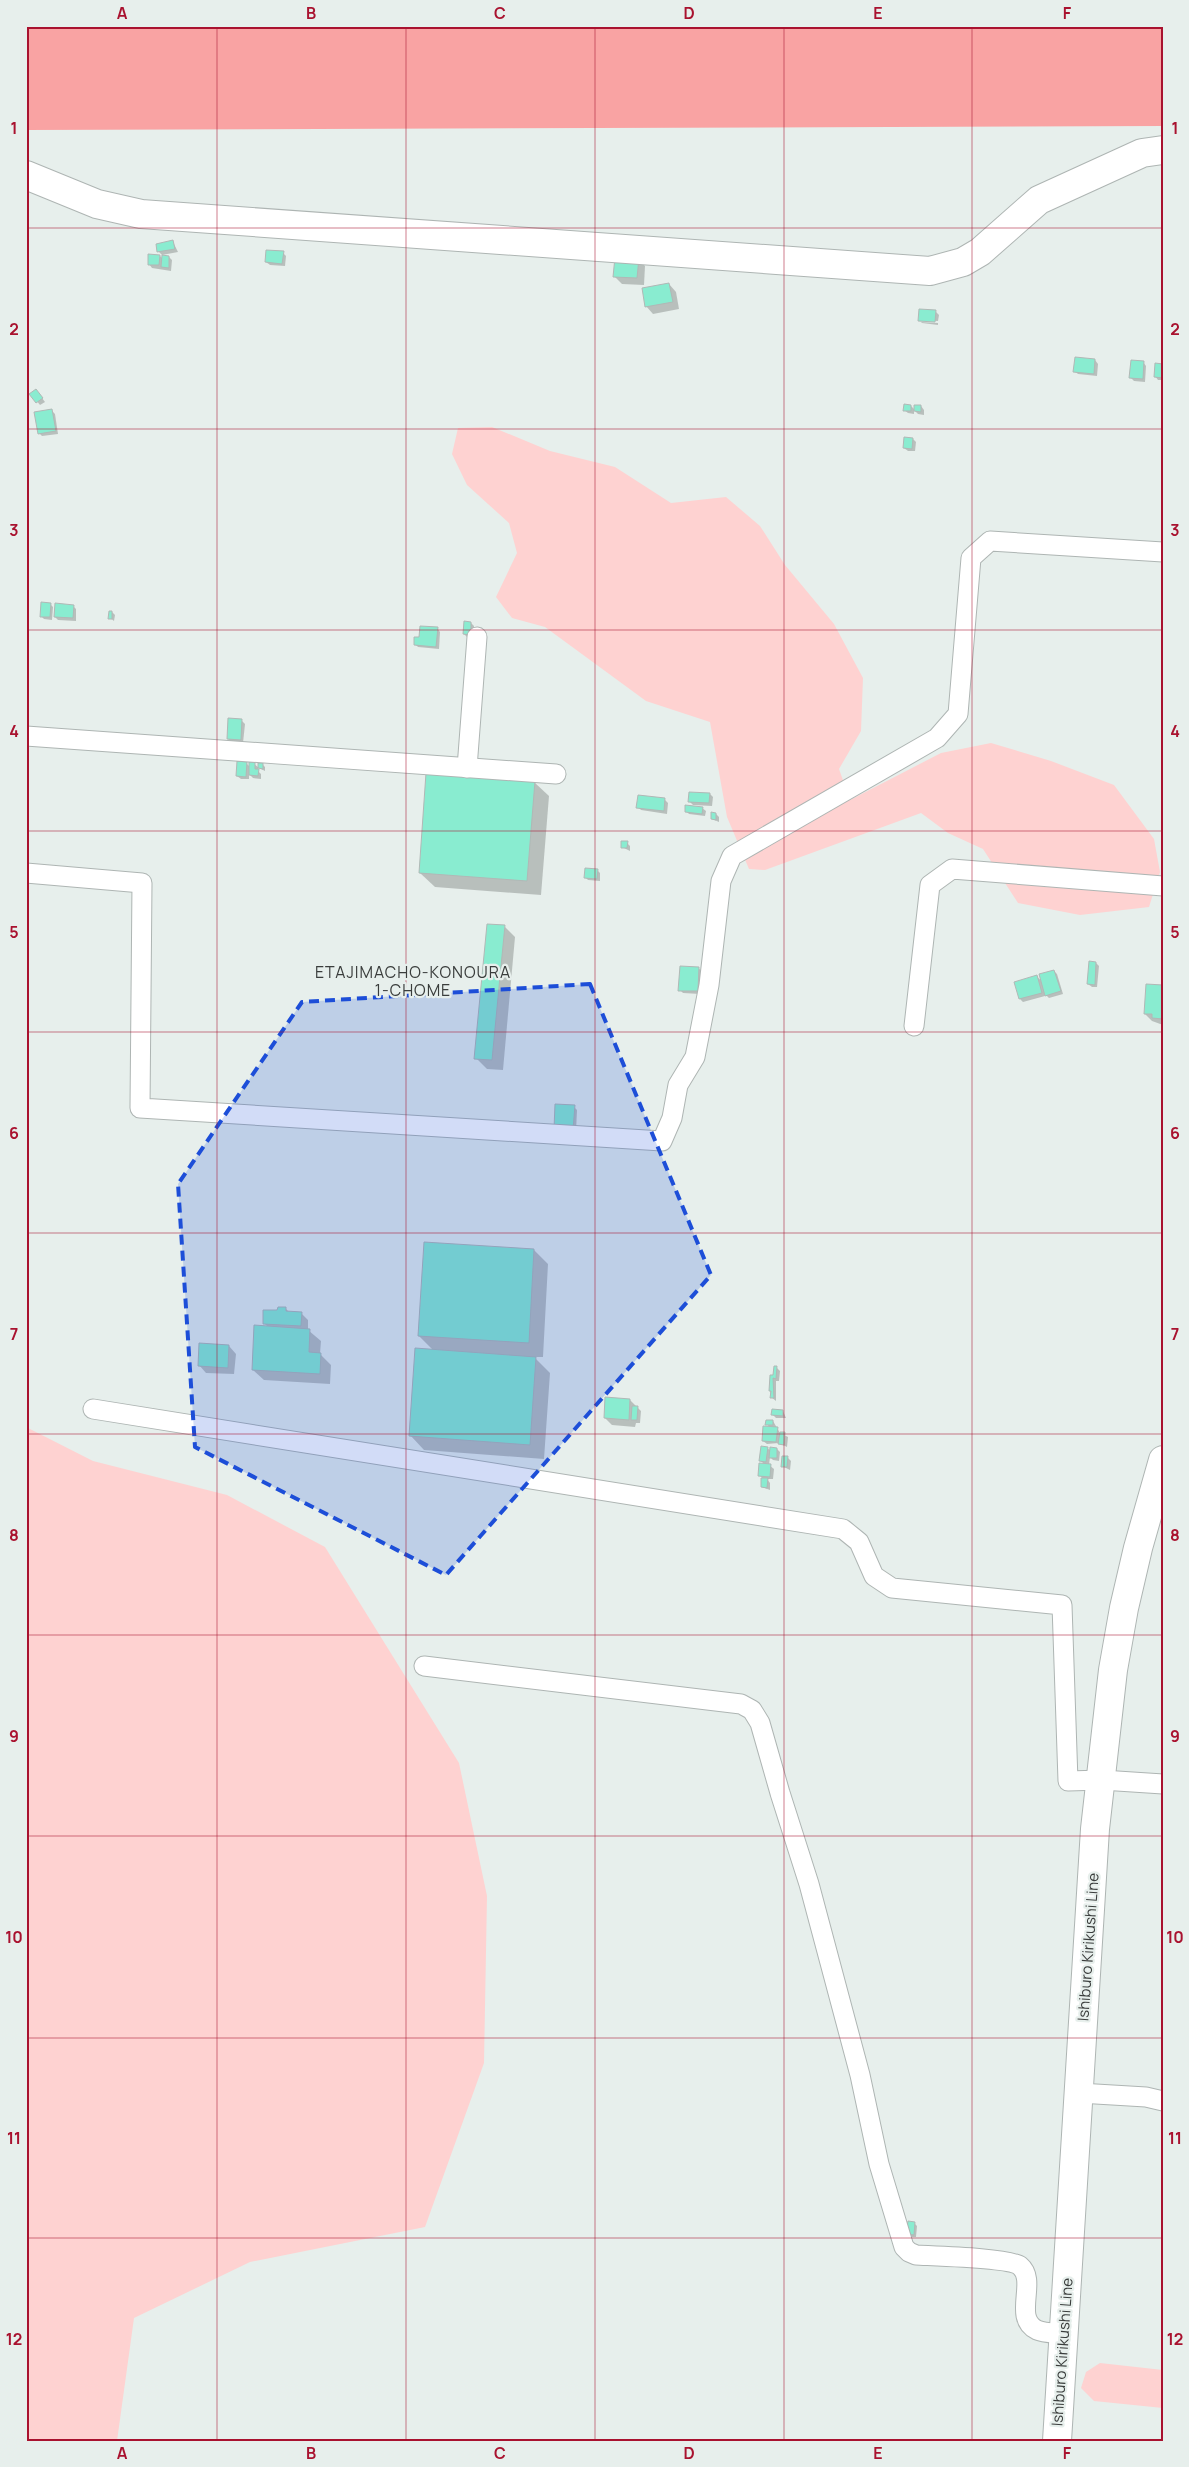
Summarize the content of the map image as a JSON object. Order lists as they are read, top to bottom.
{
  "streets": {
    "street": ["Ishiburo Kirikushi Line"]
  },
  "districts": ["ETAJIMACHO-KONOURA 1-CHOME"],
  "grid": {
    "columns": [
      "A",
      "B",
      "C",
      "D",
      "E",
      "F"
    ],
    "rows": [
      "1",
      "2",
      "3",
      "4",
      "5",
      "6",
      "7",
      "8",
      "9",
      "10",
      "11",
      "12"
    ]
  }
}
